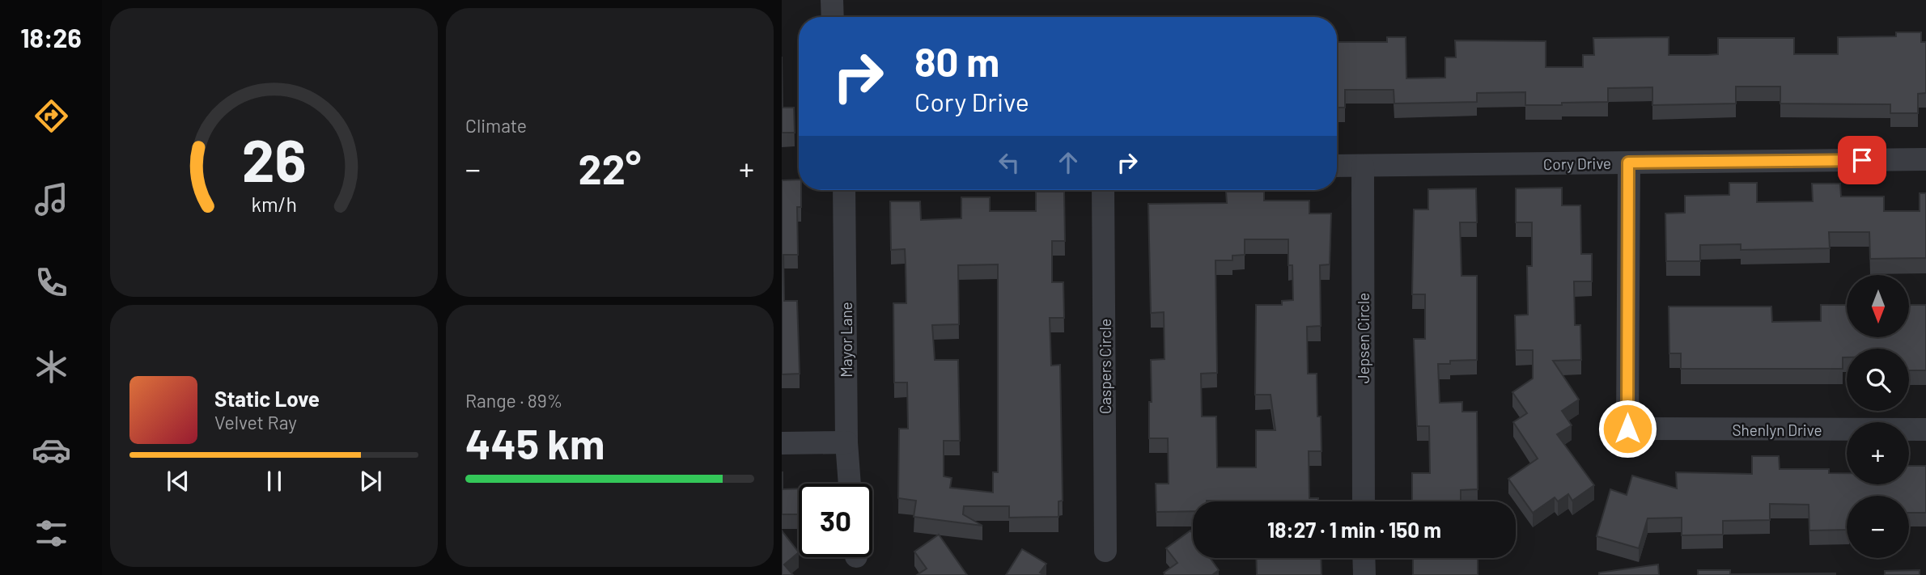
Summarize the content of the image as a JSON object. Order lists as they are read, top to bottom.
{
  "streets": {
    "street": [
      "Cory Drive",
      "Jepsen Circle",
      "Mayor Lane",
      "Caspers Circle",
      "Shenlyn Drive"
    ]
  },
  "crossings": [
    ["Cory Drive", "Jepsen Circle"],
    ["Cory Drive", "Shenlyn Drive"]
  ],
  "north": "bottom",
  "page": {
    "tabs": "18:26",
    "tile": [
      "Climate",
      ["Range · 89%", "445 km"]
    ],
    "turn": ["80 m", "Cory Drive"],
    "heat": ["−", "22°", "+"],
    "map_buttons": ["+", "−"],
    "song": ["Static Love", "Velvet Ray"],
    "limit": "30",
    "trip": "18:27 · 1 min · 150 m",
    "gauge": ["26", "km/h"]
  }
}
